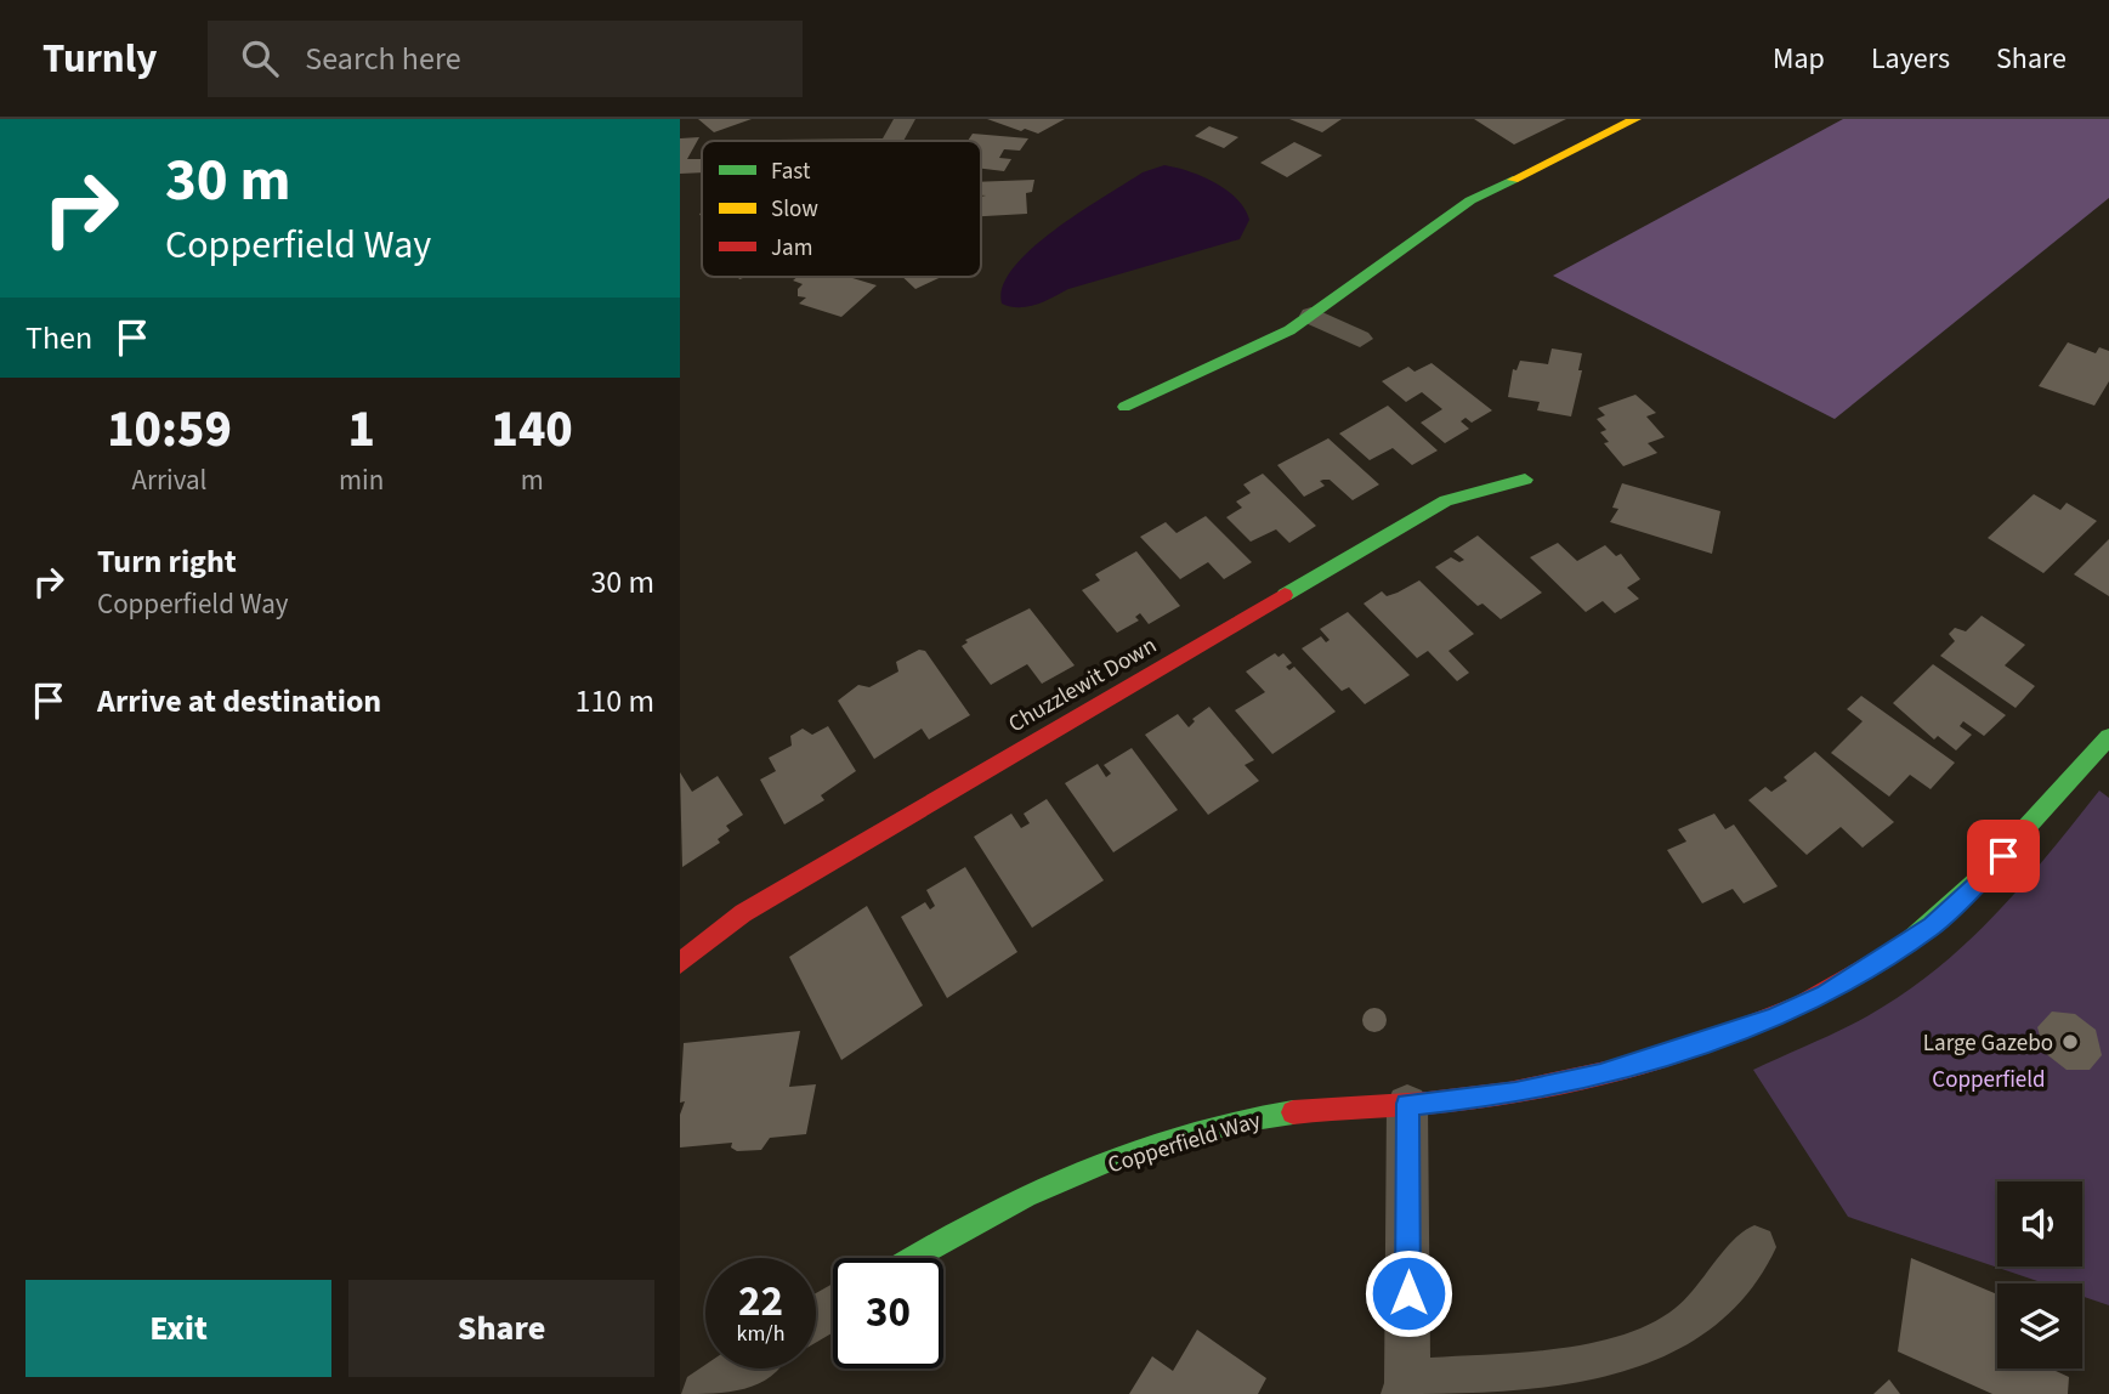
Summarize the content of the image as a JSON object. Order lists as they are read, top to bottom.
{
  "streets": {
    "street": ["Chuzzlewit Down", "Copperfield Way"]
  },
  "parks": ["Copperfield"],
  "places": ["Large Gazebo"],
  "legend": ["Fast", "Slow", "Jam"],
  "page": {
    "header": "Turnly",
    "search": "Search here",
    "nav": ["Map", "Layers", "Share"],
    "turn": ["30 m", "Copperfield Way"],
    "then": "Then",
    "eta": [
      "10:59",
      "Arrival",
      "1",
      "min",
      "140",
      "m"
    ],
    "list": [
      {
        "name": "Turn right",
        "note": "Copperfield Way",
        "value": "30 m"
      },
      {
        "name": "Arrive at destination",
        "value": "110 m"
      }
    ],
    "speed": "22 km/h",
    "limit": "30",
    "buttons": ["Exit", "Share"]
  }
}
